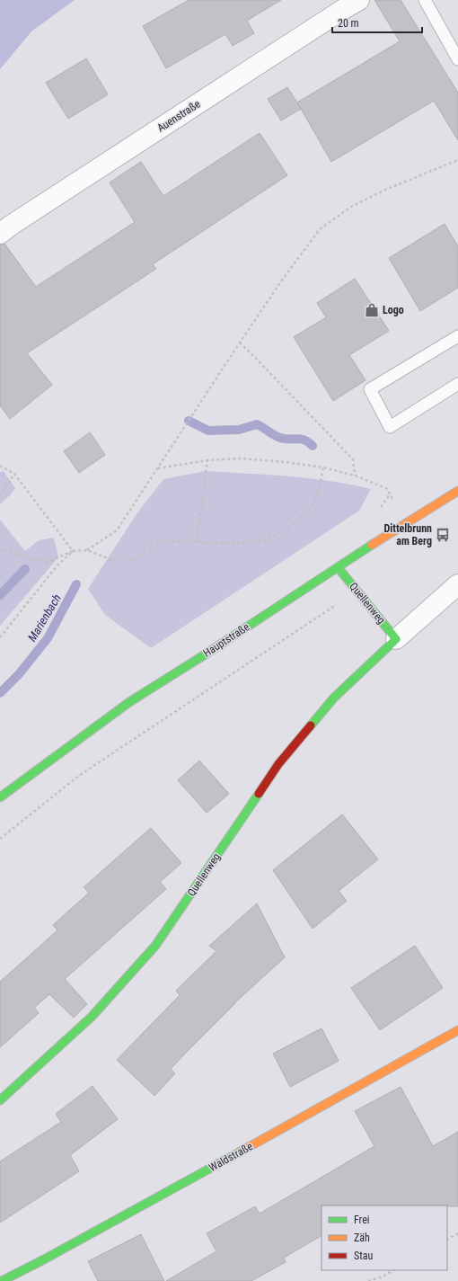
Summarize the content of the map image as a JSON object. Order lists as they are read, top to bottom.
{
  "streets": {
    "street": [
      "Auenstraße",
      "Quellenweg",
      "Hauptstraße",
      "Waldstraße"
    ]
  },
  "crossings": [
    ["Quellenweg", "Hauptstraße"]
  ],
  "water": ["Marienbach"],
  "places": {
    "shop": ["Logo"],
    "bus stop": ["Dittelbrunn am Berg"]
  },
  "legend": ["Frei", "Zäh", "Stau"],
  "scale_bar": "20 m"
}
